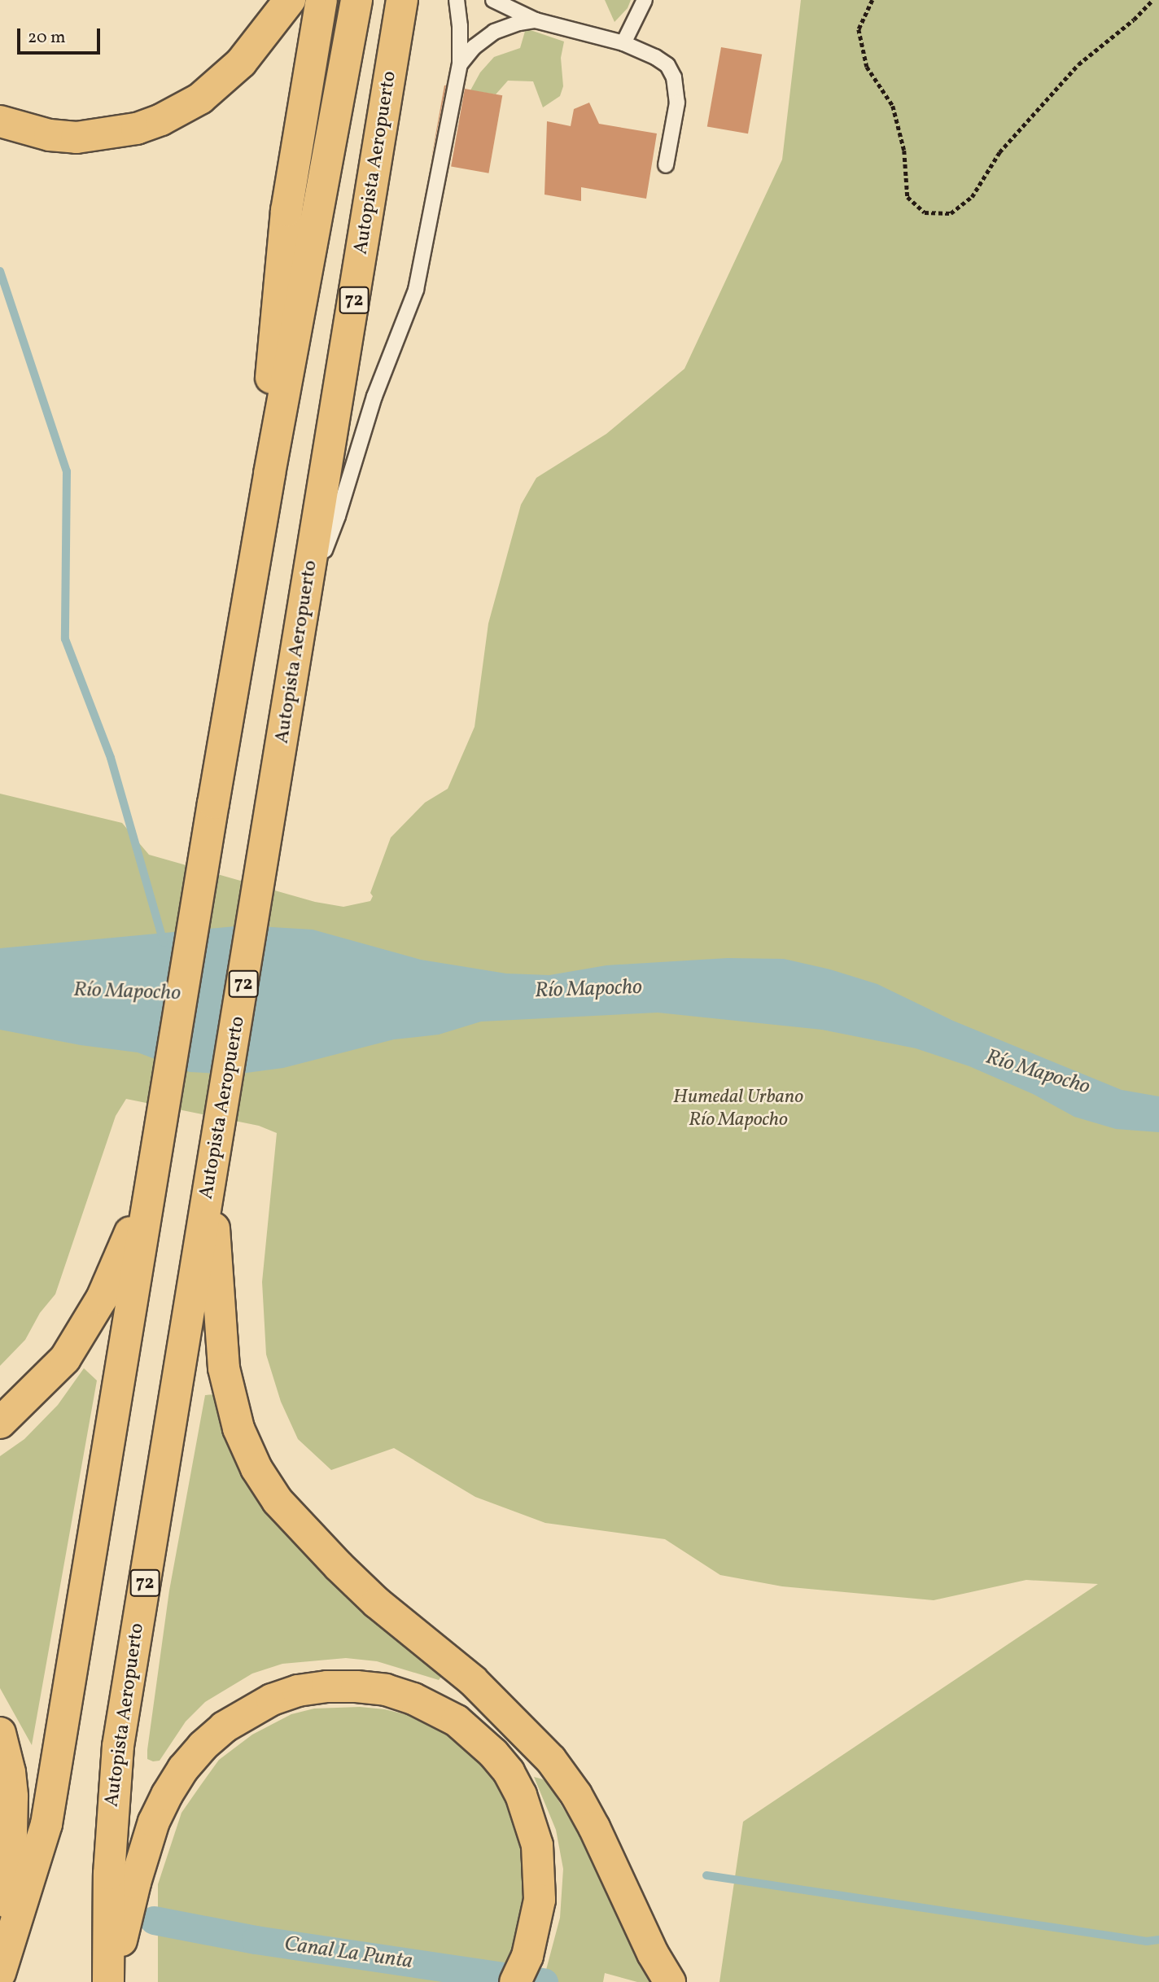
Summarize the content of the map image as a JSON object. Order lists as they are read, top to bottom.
{
  "streets": {
    "highway": ["Autopista Aeropuerto", "72"]
  },
  "water": ["Río Mapocho", "Canal La Punta"],
  "parks": ["Humedal Urbano Río Mapocho"],
  "scale_bar": "20 m"
}
